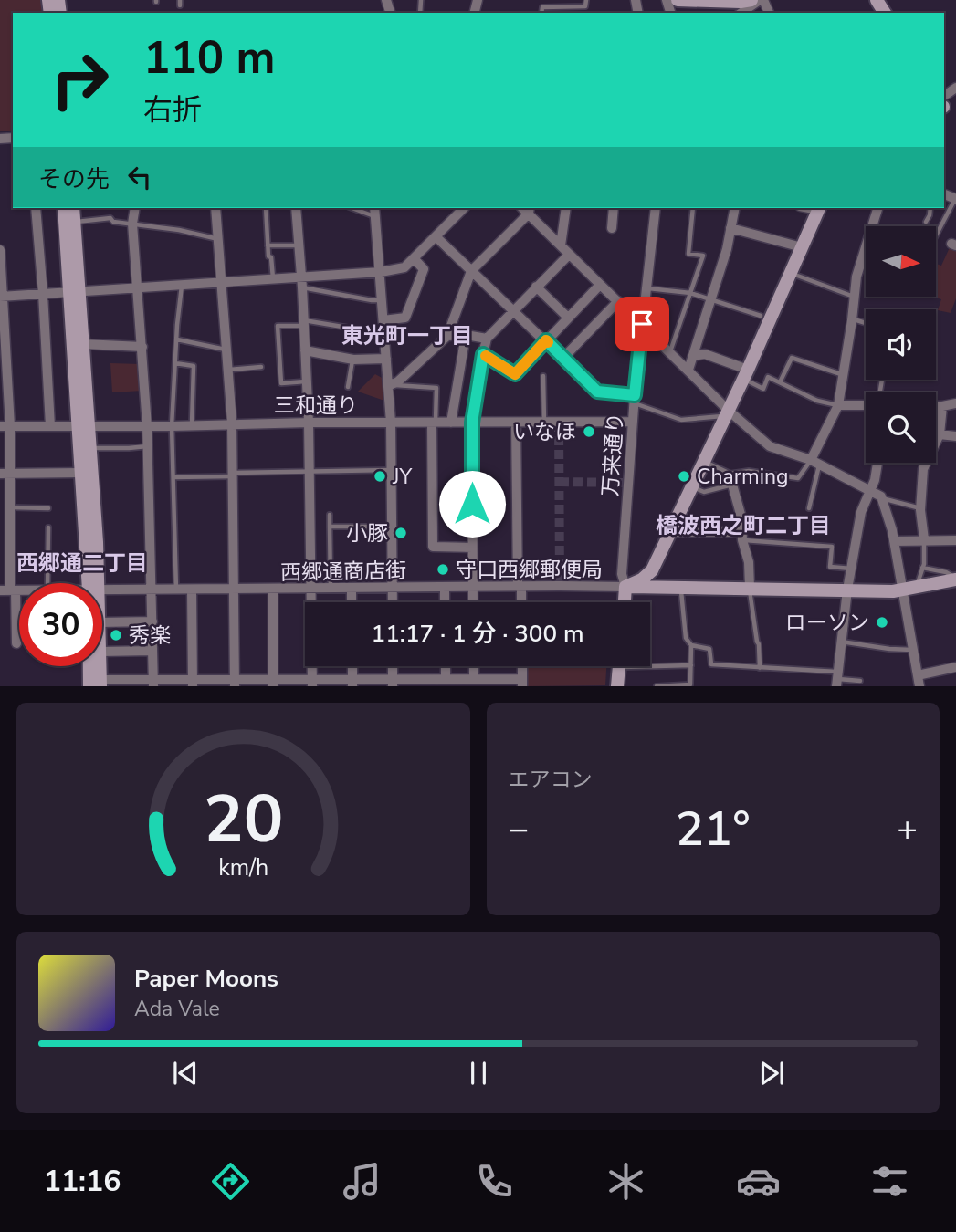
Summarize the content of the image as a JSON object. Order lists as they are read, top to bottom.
{
  "streets": {
    "street": ["三和通り", "万来通り", "西郷通商店街"]
  },
  "crossings": [
    ["三和通り", "万来通り"],
    ["万来通り", "西郷通商店街"]
  ],
  "districts": ["東光町一丁目", "橋波西之町二丁目", "西郷通二丁目"],
  "places": [
    "いなほ",
    "JY",
    "Charming",
    "小豚",
    "守口西郷郵便局",
    "ローソン",
    "秀楽"
  ],
  "north": "right",
  "page": {
    "turn": ["110 m", "右折"],
    "then": "その先",
    "limit": "30",
    "trip": "11:17 · 1 分 · 300 m",
    "tile": "エアコン",
    "heat": ["−", "21°", "+"],
    "song": ["Paper Moons", "Ada Vale"],
    "tabs": "11:16",
    "gauge": ["20", "km/h"]
  }
}
